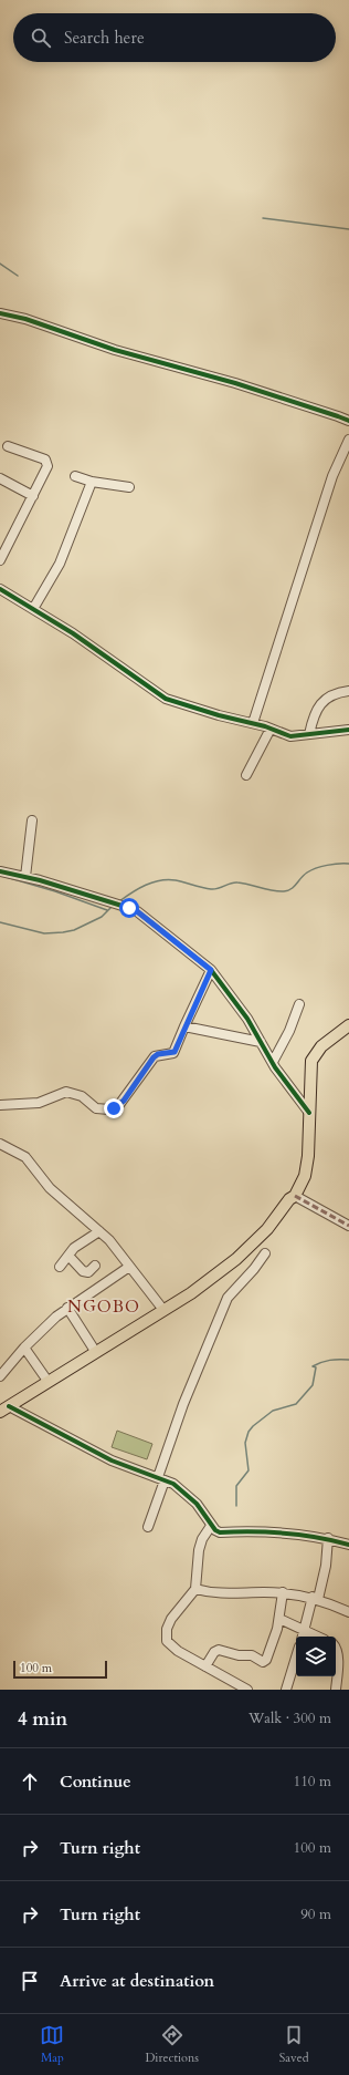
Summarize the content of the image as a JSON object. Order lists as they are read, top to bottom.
{
  "districts": ["NGOBO"],
  "scale_bar": "100 m",
  "page": {
    "search": "Search here",
    "scale": "100 m",
    "heading": ["4 min", "Walk · 300 m"],
    "list": [
      ["Continue", "110 m"],
      ["Turn right", "100 m"],
      ["Turn right", "90 m"],
      "Arrive at destination"
    ],
    "nav": ["Map", "Directions", "Saved"]
  }
}
